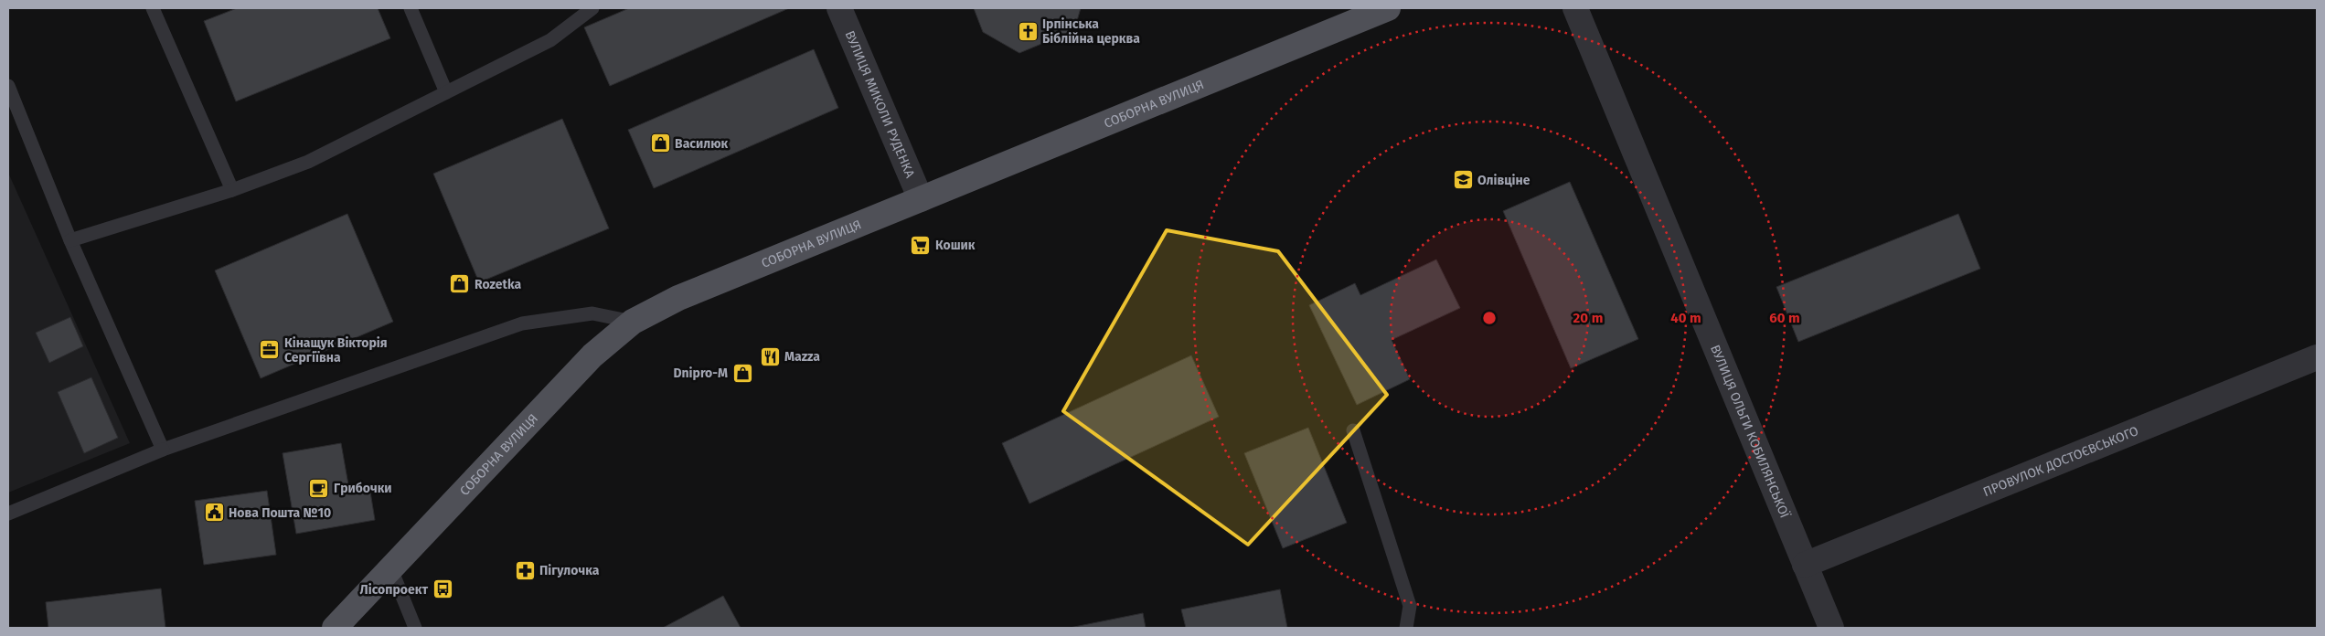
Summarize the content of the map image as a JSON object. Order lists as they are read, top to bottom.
{
  "streets": {
    "main road": ["СОБОРНА ВУЛИЦЯ"],
    "street": ["ВУЛИЦЯ МИКОЛИ РУДЕНКА", "ВУЛИЦЯ ОЛЬГИ КОБИЛЯНСЬКОЇ", "ПРОВУЛОК ДОСТОЄВСЬКОГО"]
  },
  "crossings": [
    ["ВУЛИЦЯ МИКОЛИ РУДЕНКА", "СОБОРНА ВУЛИЦЯ"],
    ["ВУЛИЦЯ ОЛЬГИ КОБИЛЯНСЬКОЇ", "ПРОВУЛОК ДОСТОЄВСЬКОГО"]
  ],
  "places": {
    "church": ["Ірпінська Біблійна церква"],
    "shop": ["Василюк", "Rozetka", "Dnipro-M"],
    "school or university": ["Олівціне"],
    "supermarket": ["Кошик"],
    "office": ["Кінащук Вікторія Сергіївна"],
    "restaurant": ["Mazza"],
    "cafe": ["Грибочки"],
    "public building": ["Нова Пошта №10"],
    "pharmacy": ["Пігулочка"],
    "bus stop": ["Лісопроект"]
  },
  "rings": ["20 m", "40 m", "60 m"]
}
